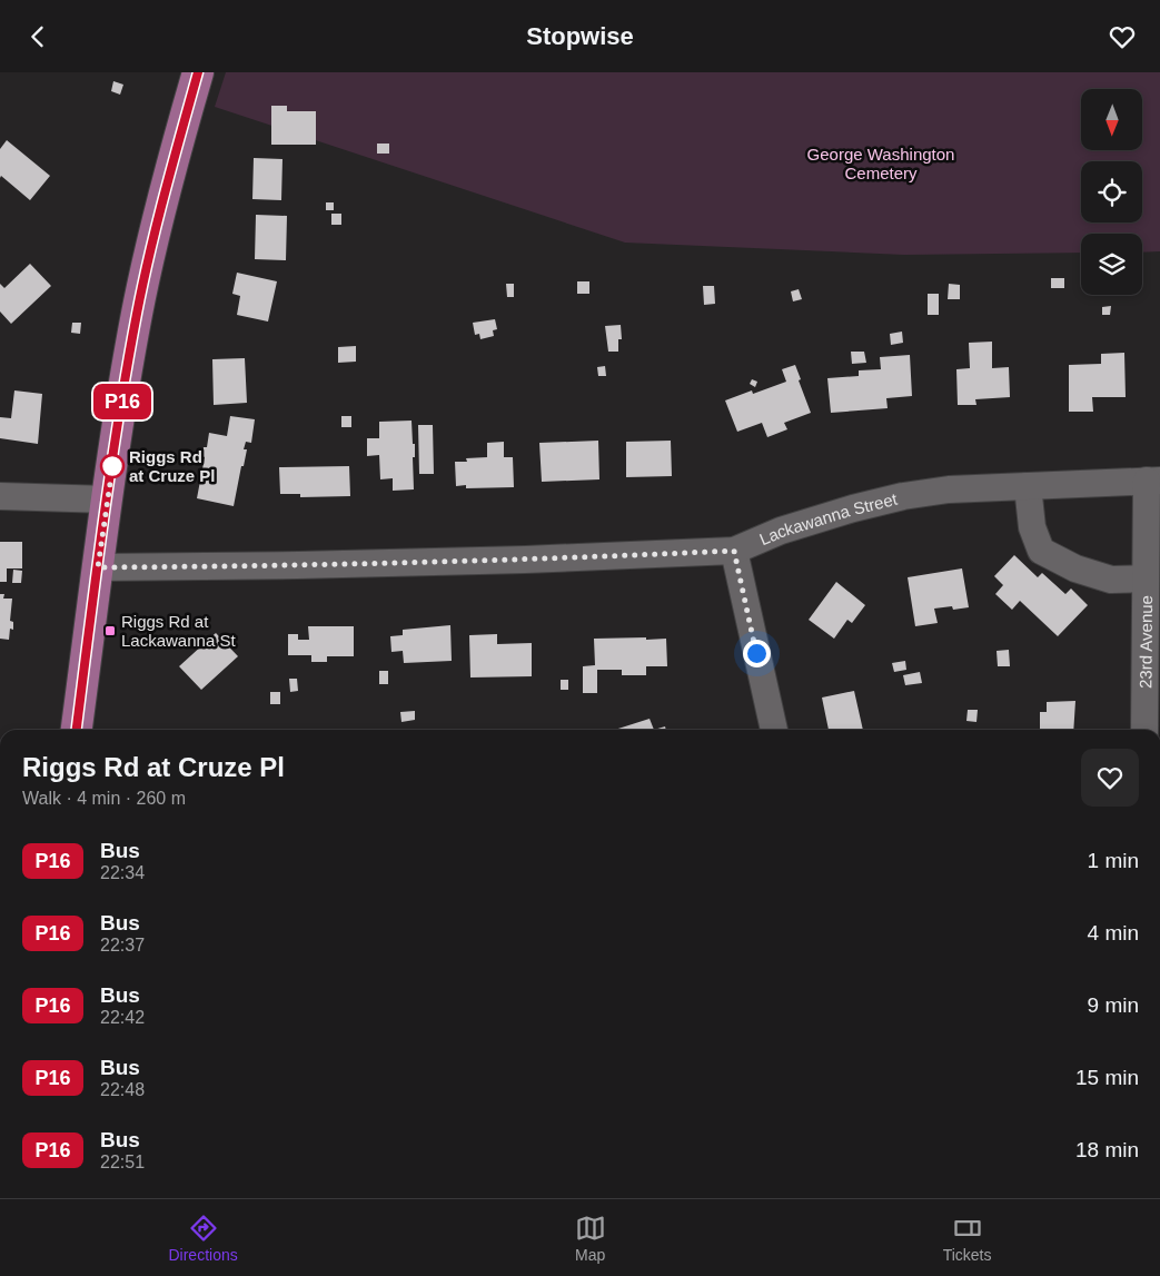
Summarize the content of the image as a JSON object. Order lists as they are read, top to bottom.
{
  "streets": {
    "street": ["Lackawanna Street", "23rd Avenue"]
  },
  "crossings": [
    ["Lackawanna Street", "23rd Avenue"]
  ],
  "parks": ["George Washington Cemetery"],
  "places": {
    "other": ["Riggs Rd at Cruze Pl"],
    "transit": ["Riggs Rd at Lackawanna St"]
  },
  "lines": ["bus line P16"],
  "north": "bottom",
  "page": {
    "header": "Stopwise",
    "on_map": "P16",
    "heading": ["Riggs Rd at Cruze Pl", "Walk · 4 min · 260 m"],
    "list": [
      {
        "mark": "P16",
        "name": "Bus",
        "note": "22:34",
        "value": "1 min"
      },
      {
        "mark": "P16",
        "name": "Bus",
        "note": "22:37",
        "value": "4 min"
      },
      {
        "mark": "P16",
        "name": "Bus",
        "note": "22:42",
        "value": "9 min"
      },
      {
        "mark": "P16",
        "name": "Bus",
        "note": "22:48",
        "value": "15 min"
      },
      {
        "mark": "P16",
        "name": "Bus",
        "note": "22:51",
        "value": "18 min"
      }
    ],
    "tabs": ["Directions", "Map", "Tickets"]
  }
}
